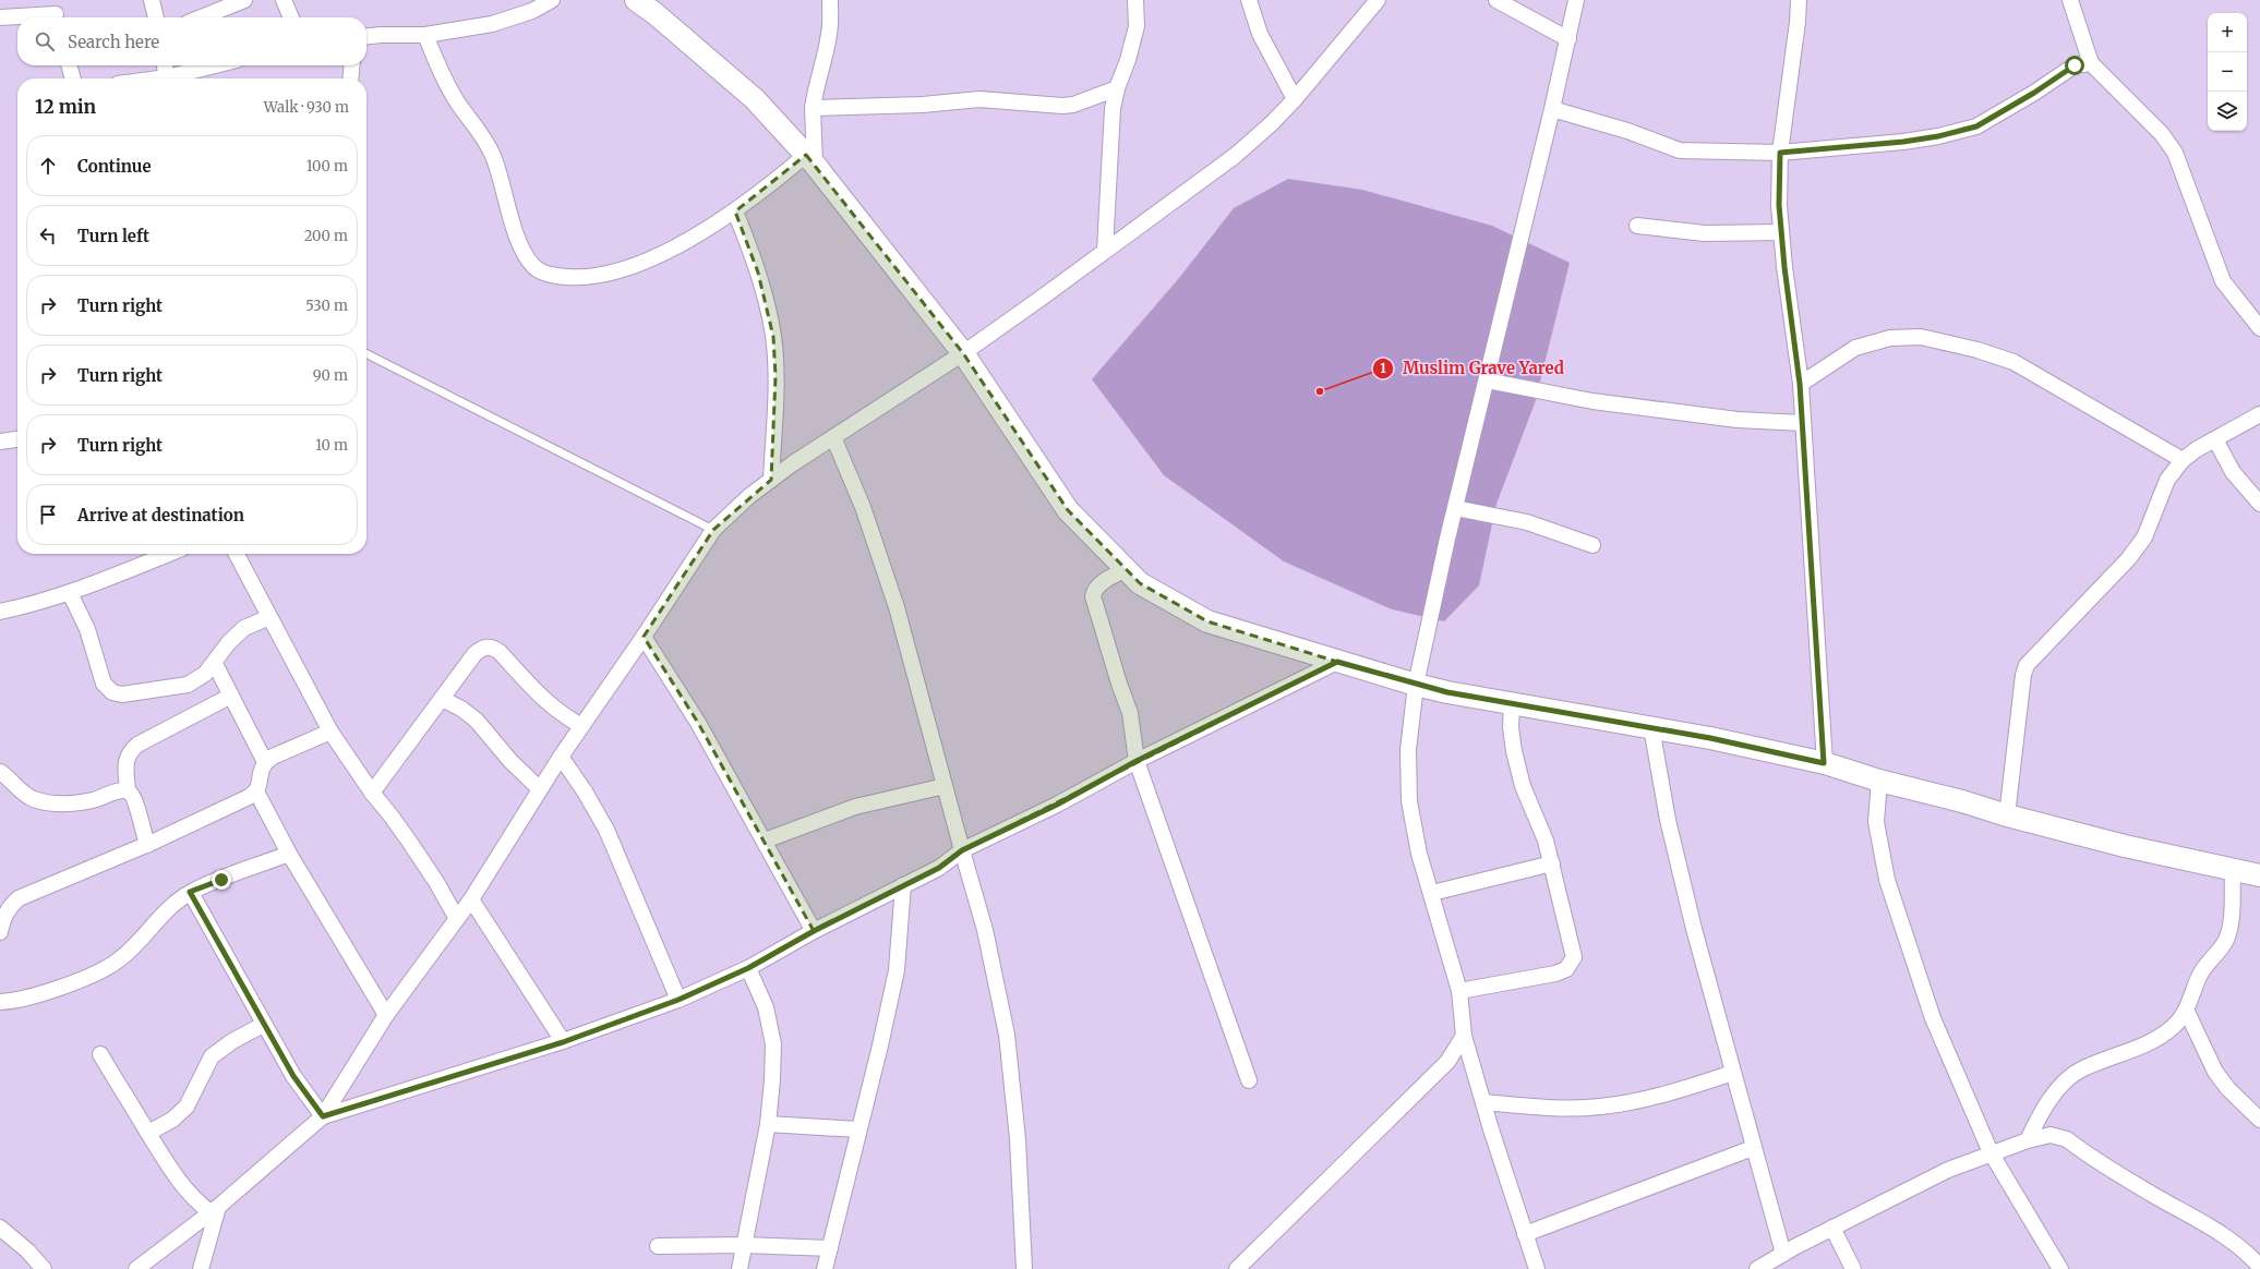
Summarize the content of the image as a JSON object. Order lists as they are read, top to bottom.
{
  "places": ["Muslim Grave Yared"],
  "page": {
    "map_buttons": ["+", "−"],
    "search": "Search here",
    "heading": ["12 min", "Walk · 930 m"],
    "list": [
      ["Continue", "100 m"],
      ["Turn left", "200 m"],
      ["Turn right", "530 m"],
      ["Turn right", "90 m"],
      ["Turn right", "10 m"],
      "Arrive at destination"
    ]
  }
}
